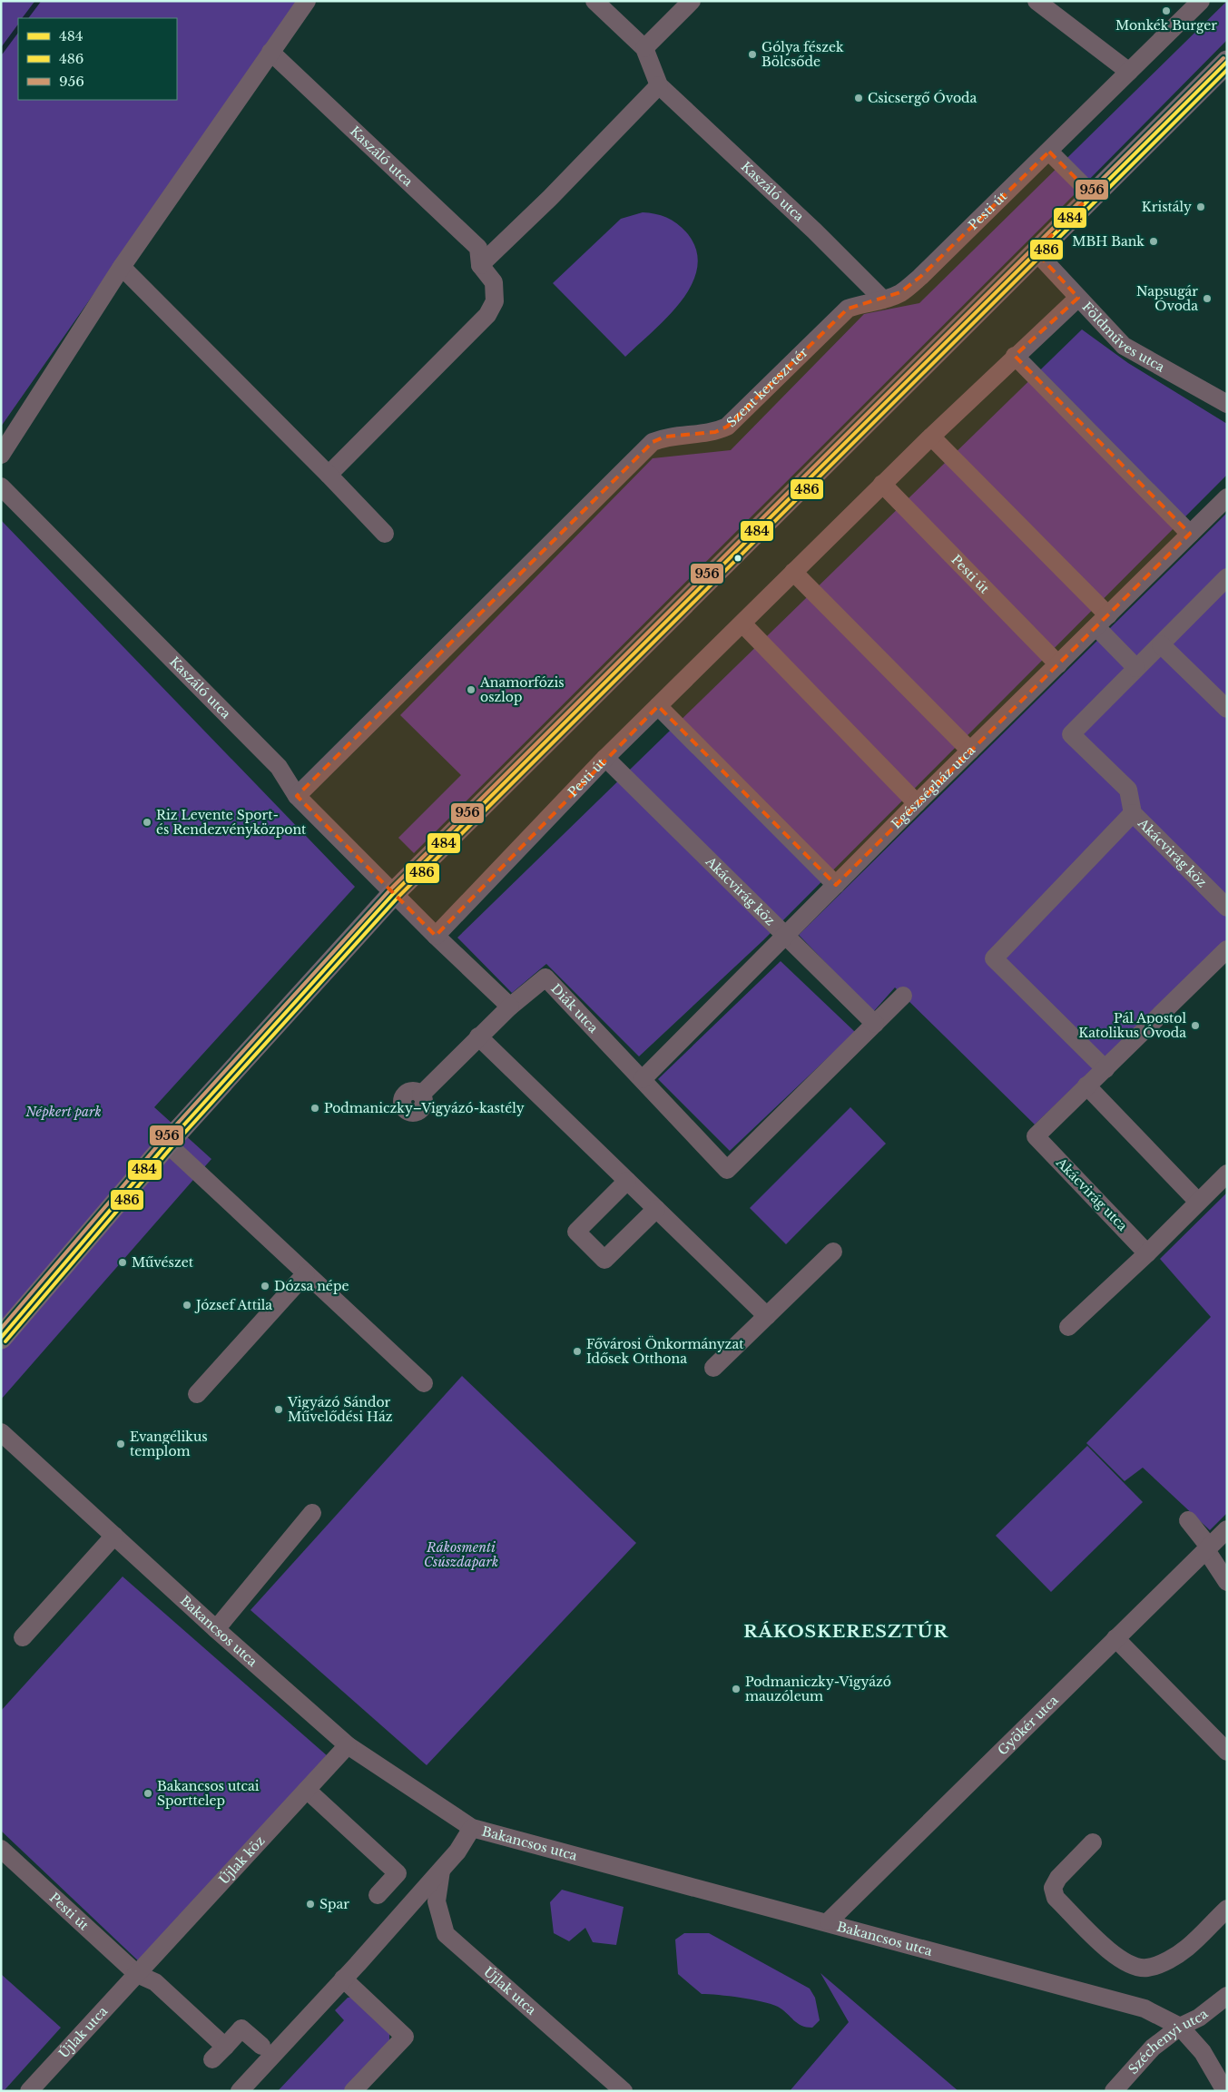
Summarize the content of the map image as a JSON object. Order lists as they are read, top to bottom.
{
  "streets": {
    "street": [
      "Kaszáló utca",
      "Pesti út",
      "Földműves utca",
      "Szent kereszt tér",
      "Egészségház utca",
      "Akácvirág köz",
      "Diák utca",
      "Akácvirág utca",
      "Bakancsos utca",
      "Gyökér utca",
      "Újlak köz",
      "Újlak utca",
      "Széchenyi utca"
    ]
  },
  "crossings": [
    ["Kaszáló utca", "Pesti út"],
    ["Kaszáló utca", "Szent kereszt tér"],
    ["Pesti út", "Földműves utca"],
    ["Pesti út", "Szent kereszt tér"],
    ["Pesti út", "Egészségház utca"],
    ["Pesti út", "Akácvirág köz"],
    ["Pesti út", "Újlak köz"],
    ["Pesti út", "Újlak utca"],
    ["Egészségház utca", "Akácvirág köz"],
    ["Egészségház utca", "Diák utca"],
    ["Akácvirág köz", "Diák utca"],
    ["Bakancsos utca", "Gyökér utca"],
    ["Bakancsos utca", "Újlak köz"],
    ["Bakancsos utca", "Széchenyi utca"],
    ["Újlak köz", "Újlak utca"]
  ],
  "districts": ["RÁKOSKERESZTÚR"],
  "parks": ["Népkert park", "Rákosmenti Csúszdapark"],
  "places": [
    "Monkék Burger",
    "Gólya fészek Bölcsőde",
    "Csicsergő Óvoda",
    "Kristály",
    "MBH Bank",
    "Napsugár Óvoda",
    "Anamorfózis oszlop",
    "Riz Levente Sport- és Rendezvényközpont",
    "Pál Apostol Katolikus Óvoda",
    "Podmaniczky–Vigyázó-kastély",
    "Művészet",
    "Dózsa népe",
    "József Attila",
    "Fővárosi Önkormányzat Idősek Otthona",
    "Vigyázó Sándor Művelődési Ház",
    "Evangélikus templom",
    "Podmaniczky-Vigyázó mauzóleum",
    "Bakancsos utcai Sporttelep",
    "Spar"
  ],
  "lines": ["transit line 956", "transit line 484", "transit line 486"],
  "legend": ["484", "486", "956"]
}
